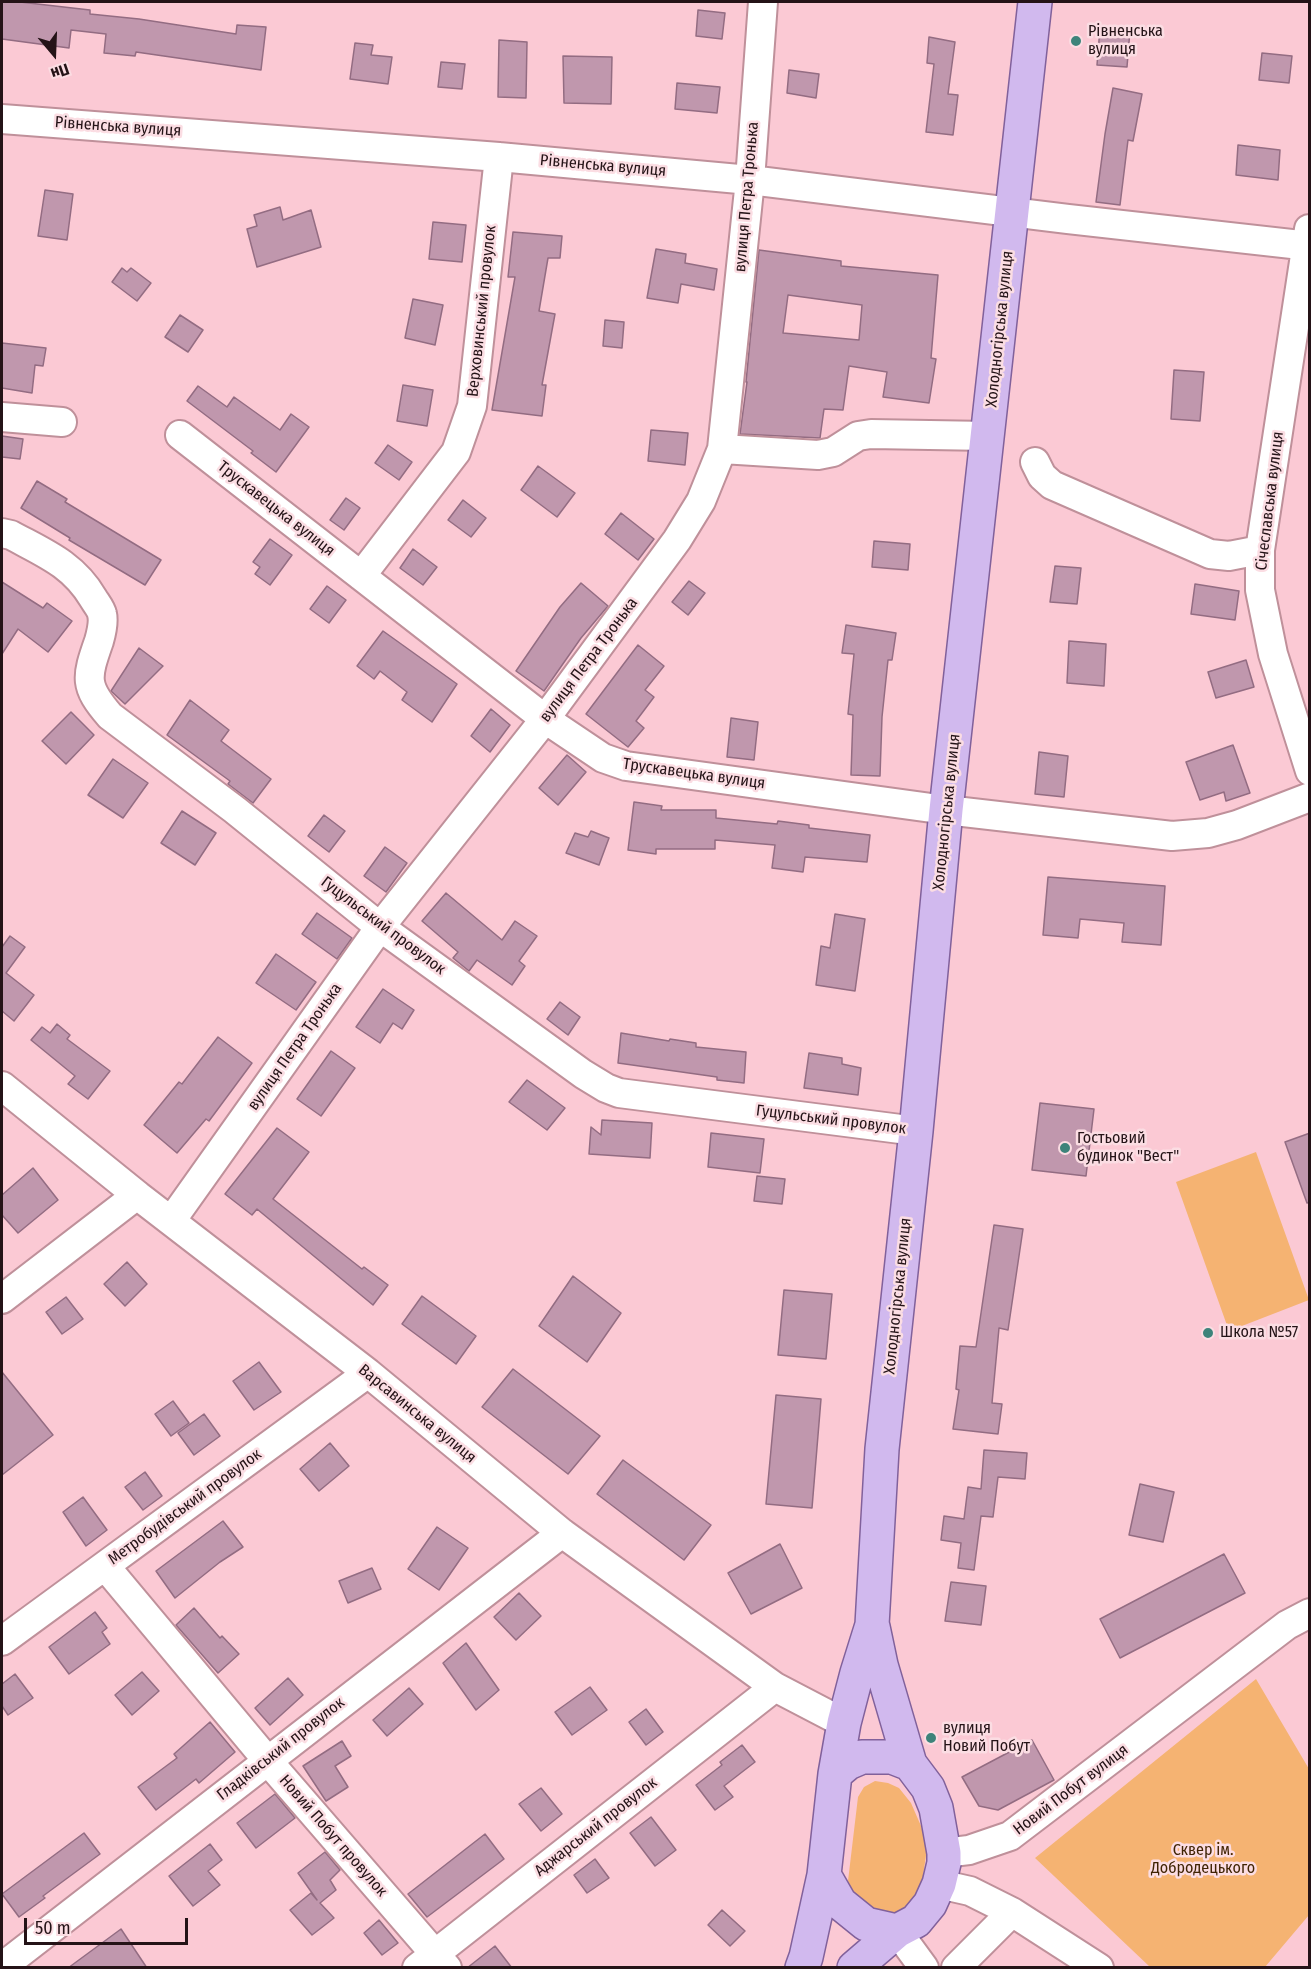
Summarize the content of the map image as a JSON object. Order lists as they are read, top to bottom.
{
  "streets": {
    "main road": ["Холодногірська вулиця"],
    "street": [
      "Рівненська вулиця",
      "вулиця Петра Тронька",
      "Верховинський провулок",
      "Січеславська вулиця",
      "Трускавецька вулиця",
      "Гуцульський провулок",
      "Варсавинська вулиця",
      "Метробудівський провулок",
      "Гладківський провулок",
      "Новий Побут вулиця",
      "Аджарський провулок",
      "Новий Побут провулок"
    ]
  },
  "crossings": [
    ["Рівненська вулиця", "вулиця Петра Тронька"],
    ["Рівненська вулиця", "Верховинський провулок"],
    ["Рівненська вулиця", "Холодногірська вулиця"],
    ["Рівненська вулиця", "Січеславська вулиця"],
    ["вулиця Петра Тронька", "Трускавецька вулиця"],
    ["вулиця Петра Тронька", "Гуцульський провулок"],
    ["вулиця Петра Тронька", "Варсавинська вулиця"],
    ["Верховинський провулок", "Трускавецька вулиця"],
    ["Холодногірська вулиця", "Трускавецька вулиця"],
    ["Холодногірська вулиця", "Гуцульський провулок"],
    ["Холодногірська вулиця", "Варсавинська вулиця"],
    ["Холодногірська вулиця", "Новий Побут вулиця"],
    ["Варсавинська вулиця", "Метробудівський провулок"],
    ["Варсавинська вулиця", "Гладківський провулок"],
    ["Варсавинська вулиця", "Аджарський провулок"],
    ["Метробудівський провулок", "Новий Побут провулок"],
    ["Гладківський провулок", "Новий Побут провулок"],
    ["Аджарський провулок", "Новий Побут провулок"]
  ],
  "parks": ["Сквер ім. Добродецького"],
  "places": [
    "Рівненська вулиця",
    "Гостьовий будинок \"Вест\"",
    "Школа №57",
    "вулиця Новий Побут"
  ],
  "scale_bar": "50 m",
  "north": "bottom"
}
